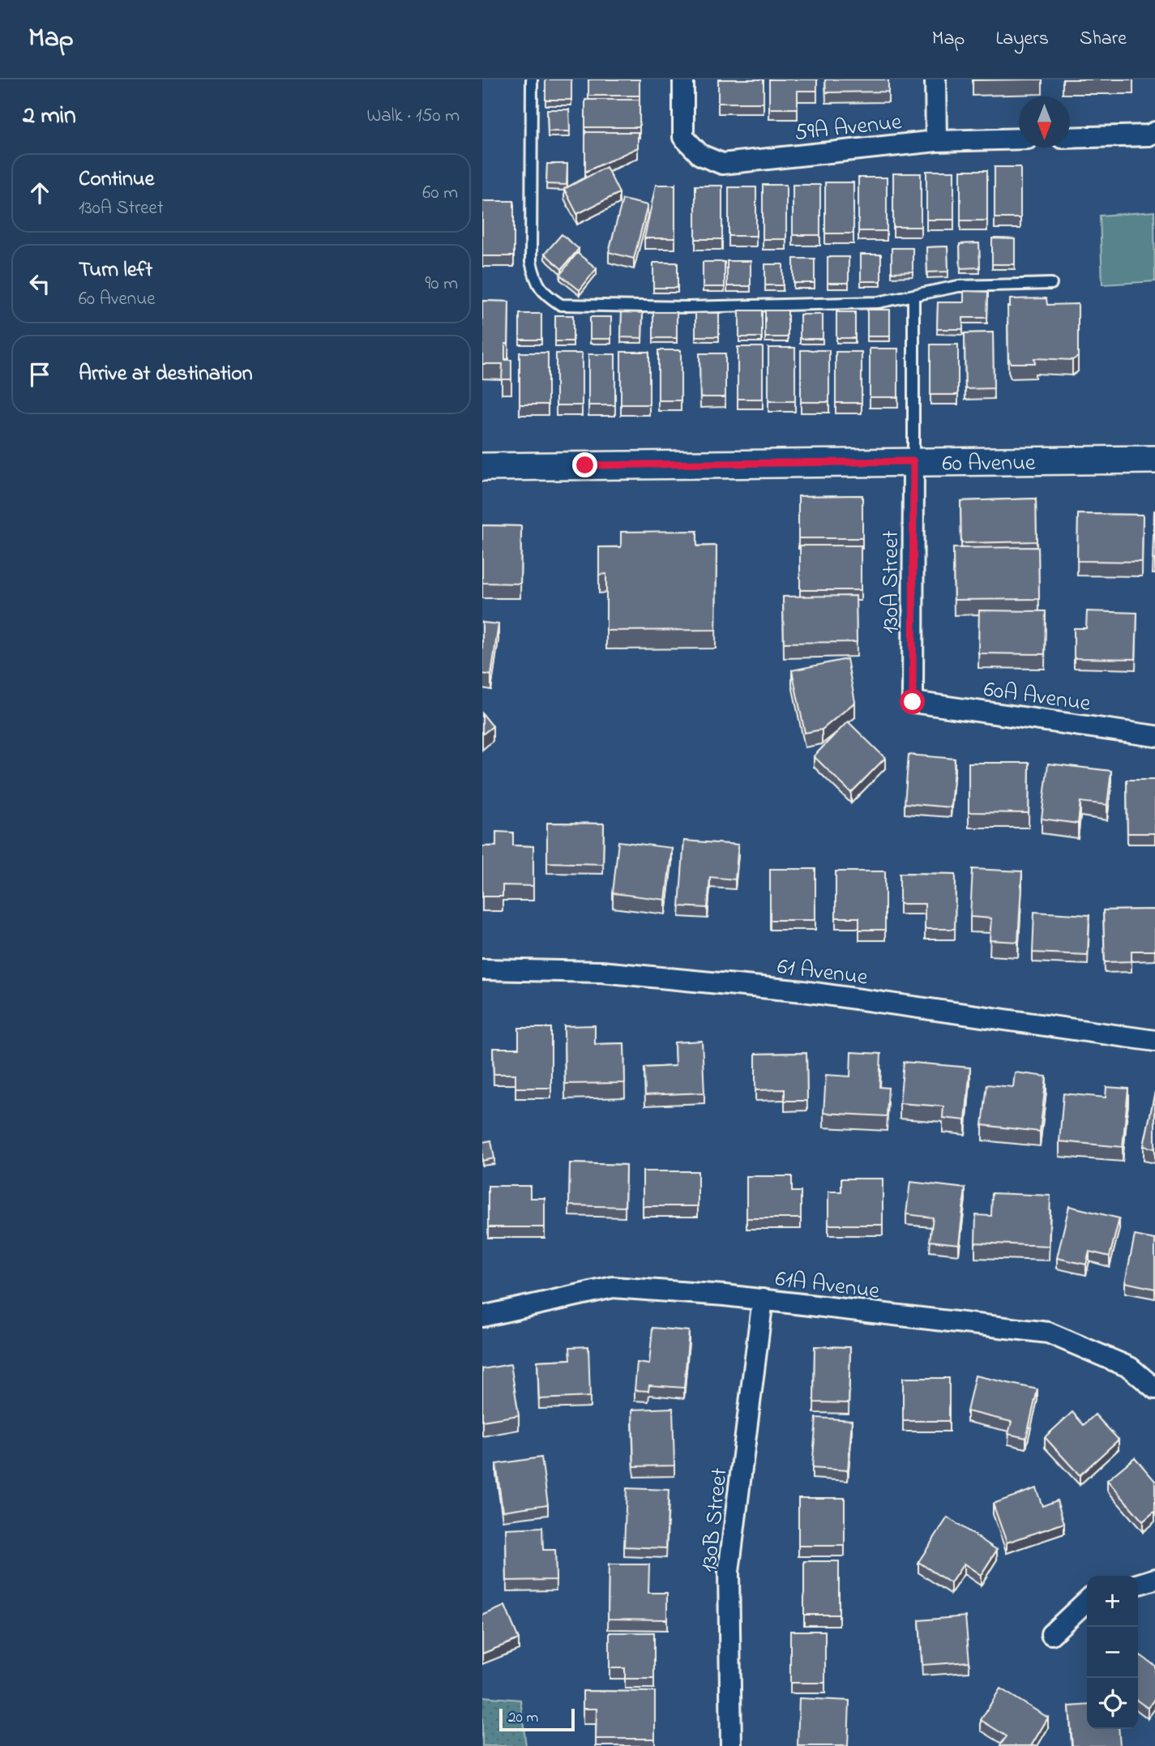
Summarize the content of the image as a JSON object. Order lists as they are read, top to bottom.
{
  "streets": {
    "street": [
      "59A Avenue",
      "60 Avenue",
      "130A Street",
      "60A Avenue",
      "61 Avenue",
      "61A Avenue",
      "130B Street"
    ]
  },
  "crossings": [
    ["60 Avenue", "130A Street"],
    ["130A Street", "60A Avenue"],
    ["61A Avenue", "130B Street"]
  ],
  "scale_bar": "20 m",
  "north": "bottom",
  "page": {
    "header": "Map",
    "nav": ["Map", "Layers", "Share"],
    "heading": ["2 min", "Walk · 150 m"],
    "list": [
      ["Continue", "130A Street", "60 m"],
      ["Turn left", "60 Avenue", "90 m"],
      "Arrive at destination"
    ],
    "map_buttons": ["+", "−"],
    "scale": "20 m"
  }
}
